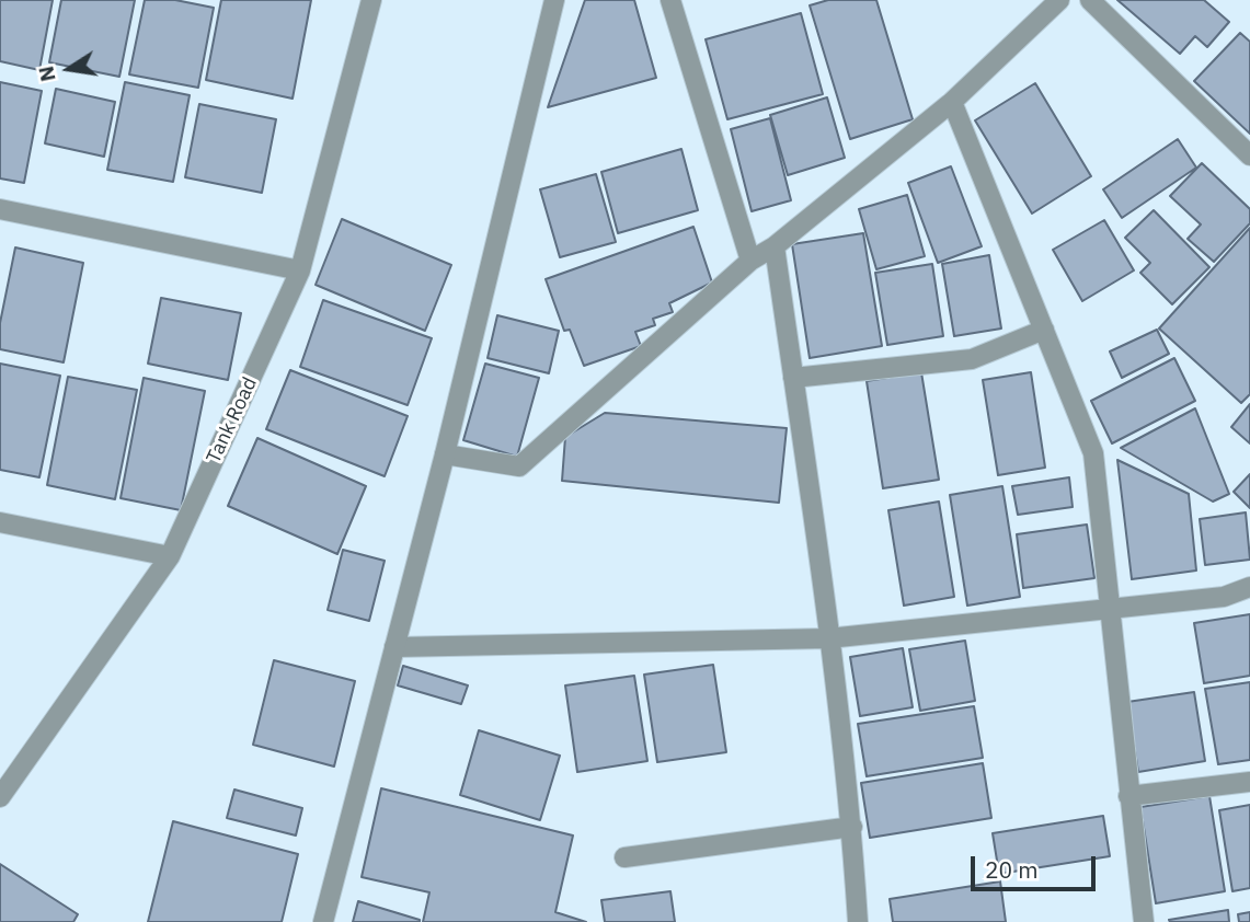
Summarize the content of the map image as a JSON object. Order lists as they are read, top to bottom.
{
  "streets": {
    "street": ["Tank Road"]
  },
  "scale_bar": "20 m",
  "north": "left"
}
